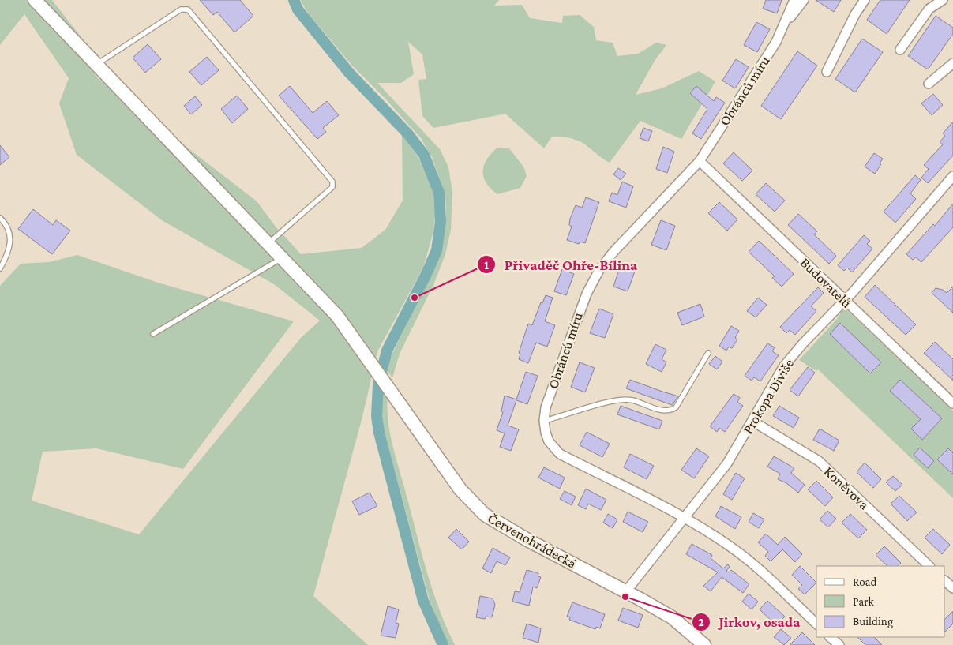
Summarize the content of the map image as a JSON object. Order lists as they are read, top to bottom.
{
  "streets": {
    "street": [
      "Obránců míru",
      "Budovatelů",
      "Prokopa Diviše",
      "Koněvova",
      "Červenohrádecká"
    ]
  },
  "crossings": [
    ["Obránců míru", "Budovatelů"],
    ["Obránců míru", "Prokopa Diviše"],
    ["Budovatelů", "Prokopa Diviše"],
    ["Prokopa Diviše", "Koněvova"],
    ["Prokopa Diviše", "Červenohrádecká"]
  ],
  "places": ["Přivaděč Ohře-Bílina", "Jirkov, osada"],
  "legend": ["Road", "Park", "Building"]
}
